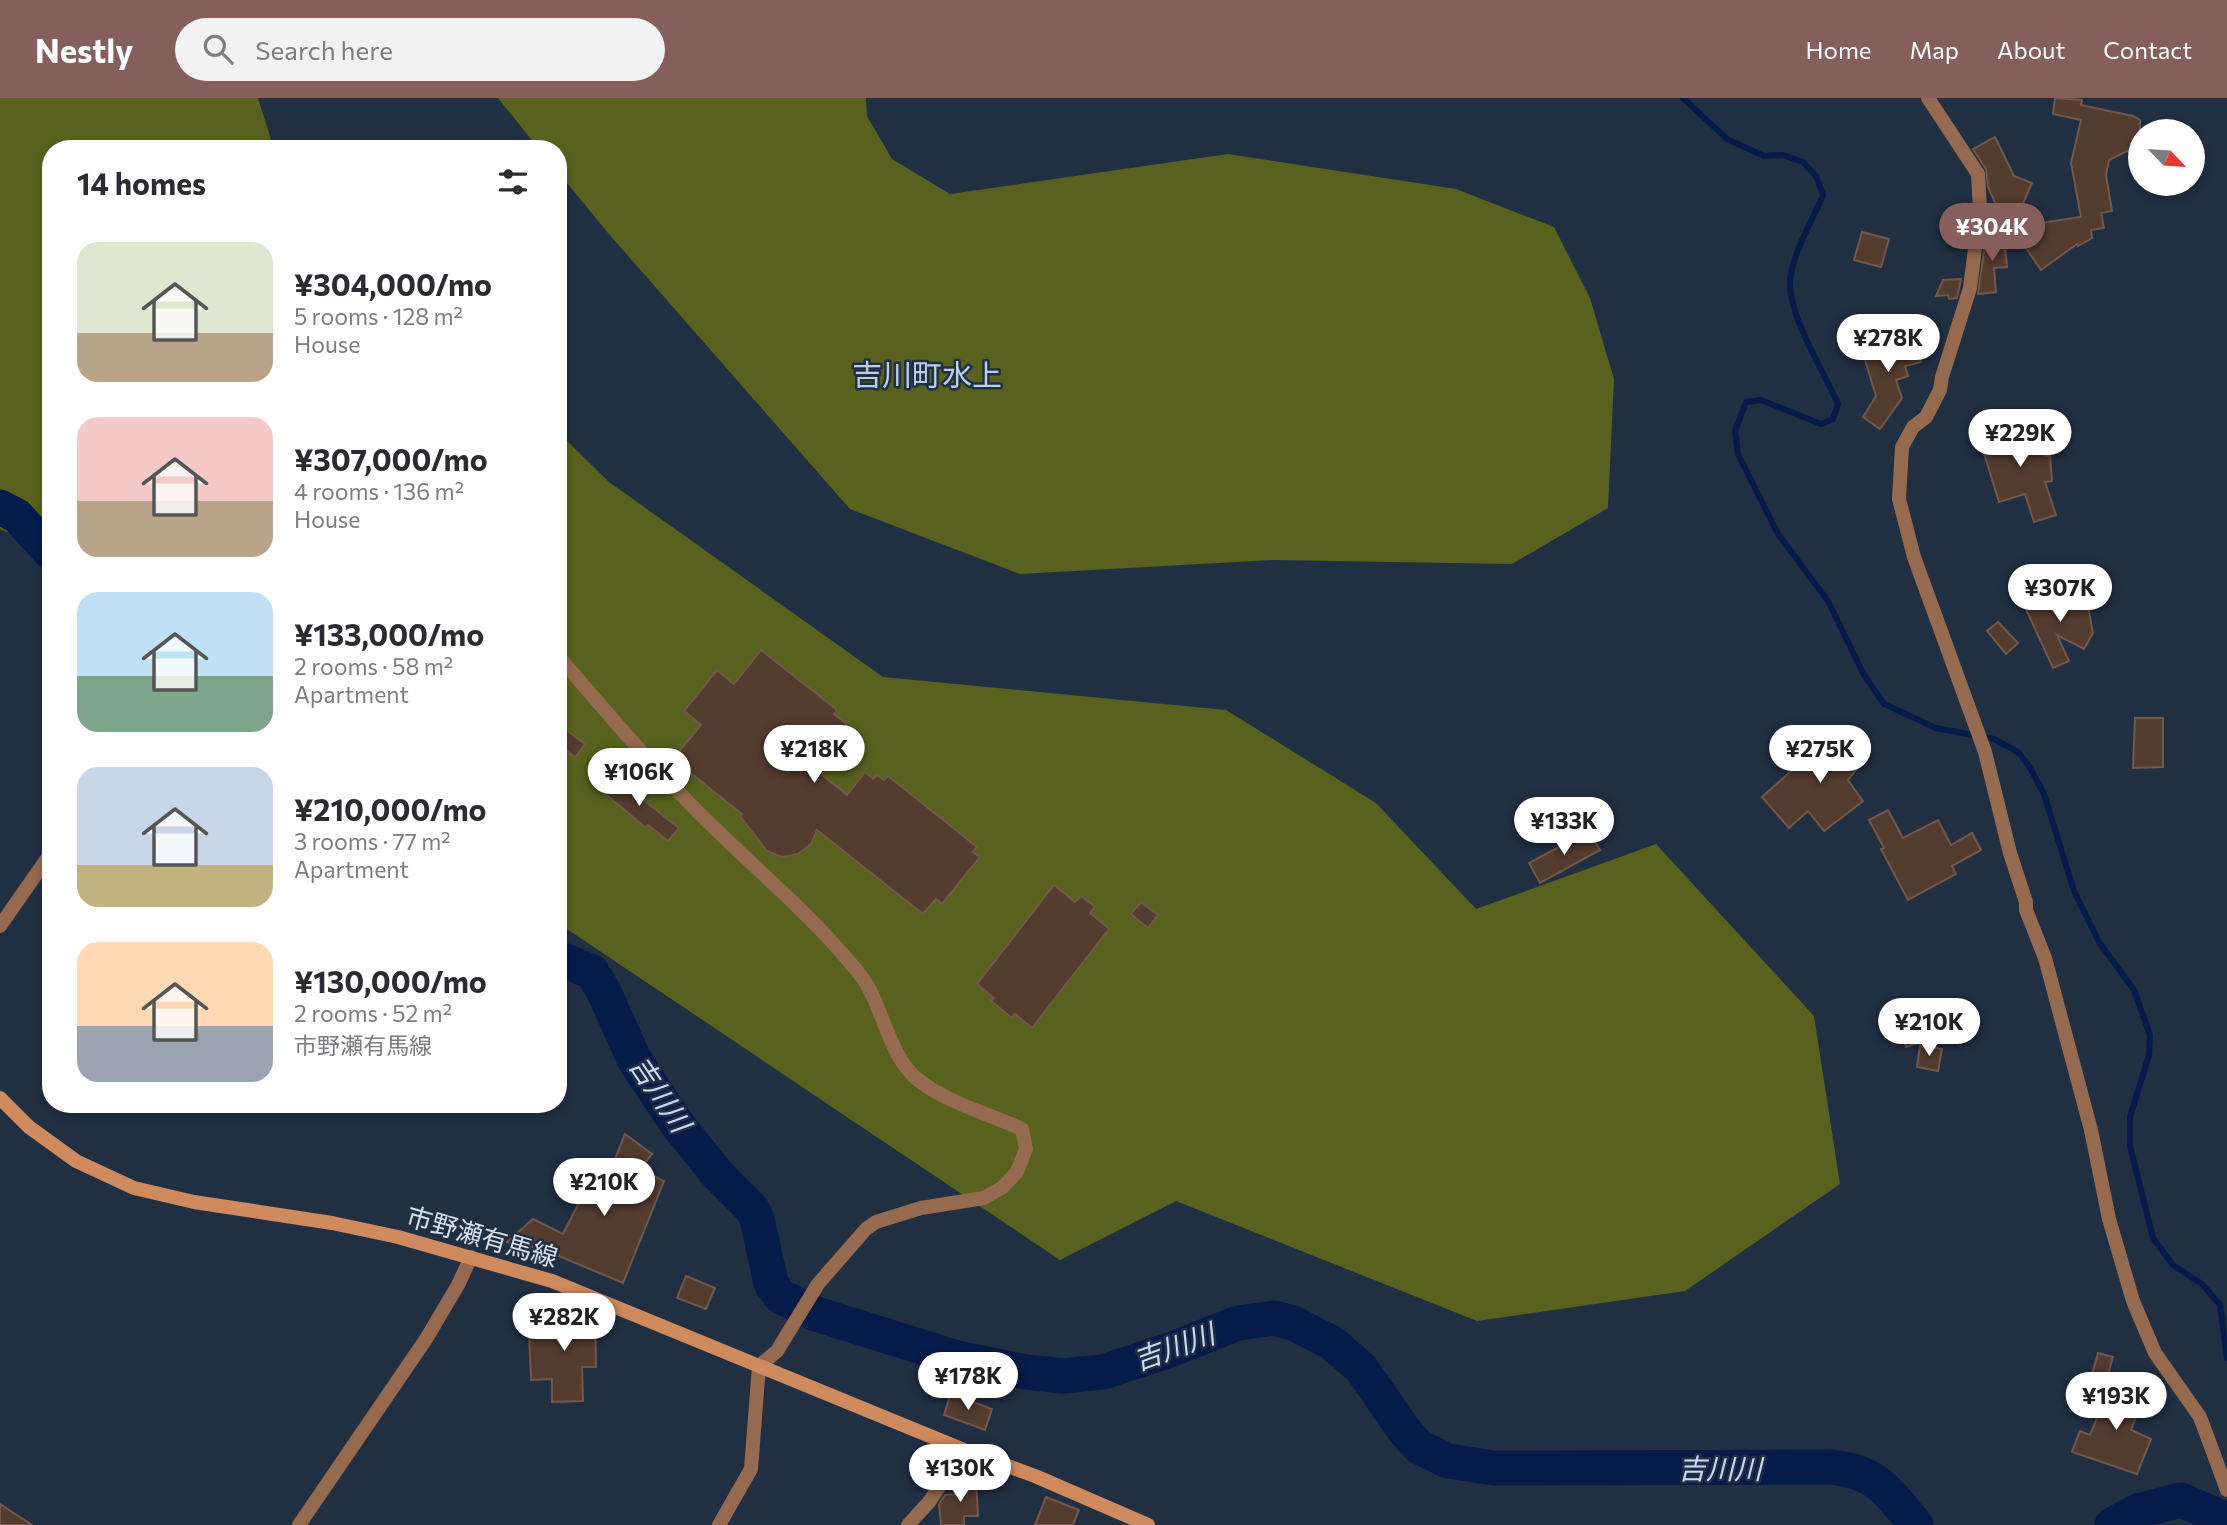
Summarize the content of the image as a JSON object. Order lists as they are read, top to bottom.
{
  "streets": {
    "main road": ["市野瀬有馬線"]
  },
  "districts": ["吉川町水上"],
  "water": ["吉川川"],
  "north": "bottom right",
  "page": {
    "header": "Nestly",
    "search": "Search here",
    "nav": [
      "Home",
      "Map",
      "About",
      "Contact"
    ],
    "heading": "14 homes",
    "price": [
      "¥304K",
      "¥278K",
      "¥229K",
      "¥307K",
      "¥218K",
      "¥275K",
      "¥106K",
      "¥133K",
      "¥210K",
      "¥210K",
      "¥282K",
      "¥178K",
      "¥193K",
      "¥130K"
    ],
    "list": [
      {
        "name": "¥304,000/mo",
        "note": "5 rooms · 128 m² · House"
      },
      {
        "name": "¥307,000/mo",
        "note": "4 rooms · 136 m² · House"
      },
      {
        "name": "¥133,000/mo",
        "note": "2 rooms · 58 m² · Apartment"
      },
      {
        "name": "¥210,000/mo",
        "note": "3 rooms · 77 m² · Apartment"
      },
      {
        "name": "¥130,000/mo",
        "note": "2 rooms · 52 m² · 市野瀬有馬線"
      }
    ]
  }
}
